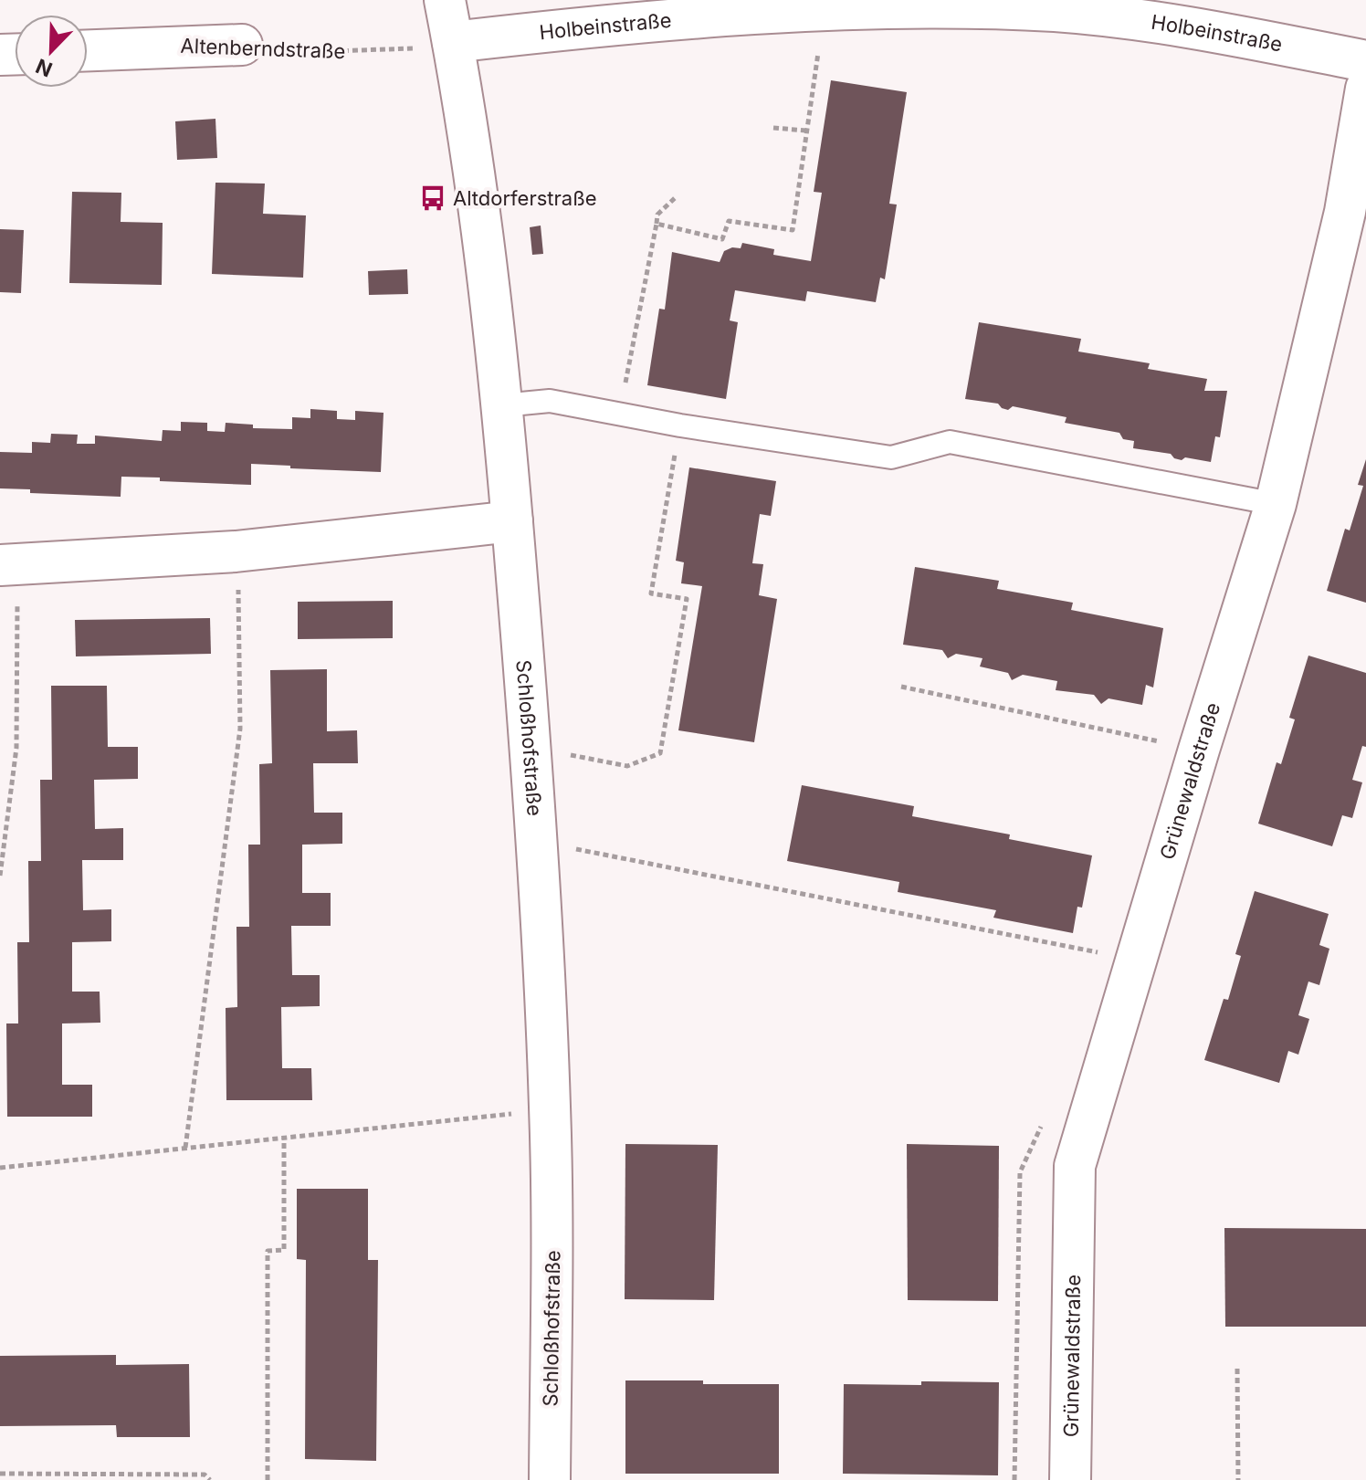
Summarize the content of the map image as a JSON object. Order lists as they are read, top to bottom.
{
  "streets": {
    "street": [
      "Holbeinstraße",
      "Altenberndstraße",
      "Schloßhofstraße",
      "Grünewaldstraße"
    ]
  },
  "crossings": [
    ["Holbeinstraße", "Altenberndstraße"],
    ["Holbeinstraße", "Schloßhofstraße"],
    ["Altenberndstraße", "Schloßhofstraße"]
  ],
  "places": {
    "bus stop": ["Altdorferstraße"]
  },
  "north": "bottom left"
}
